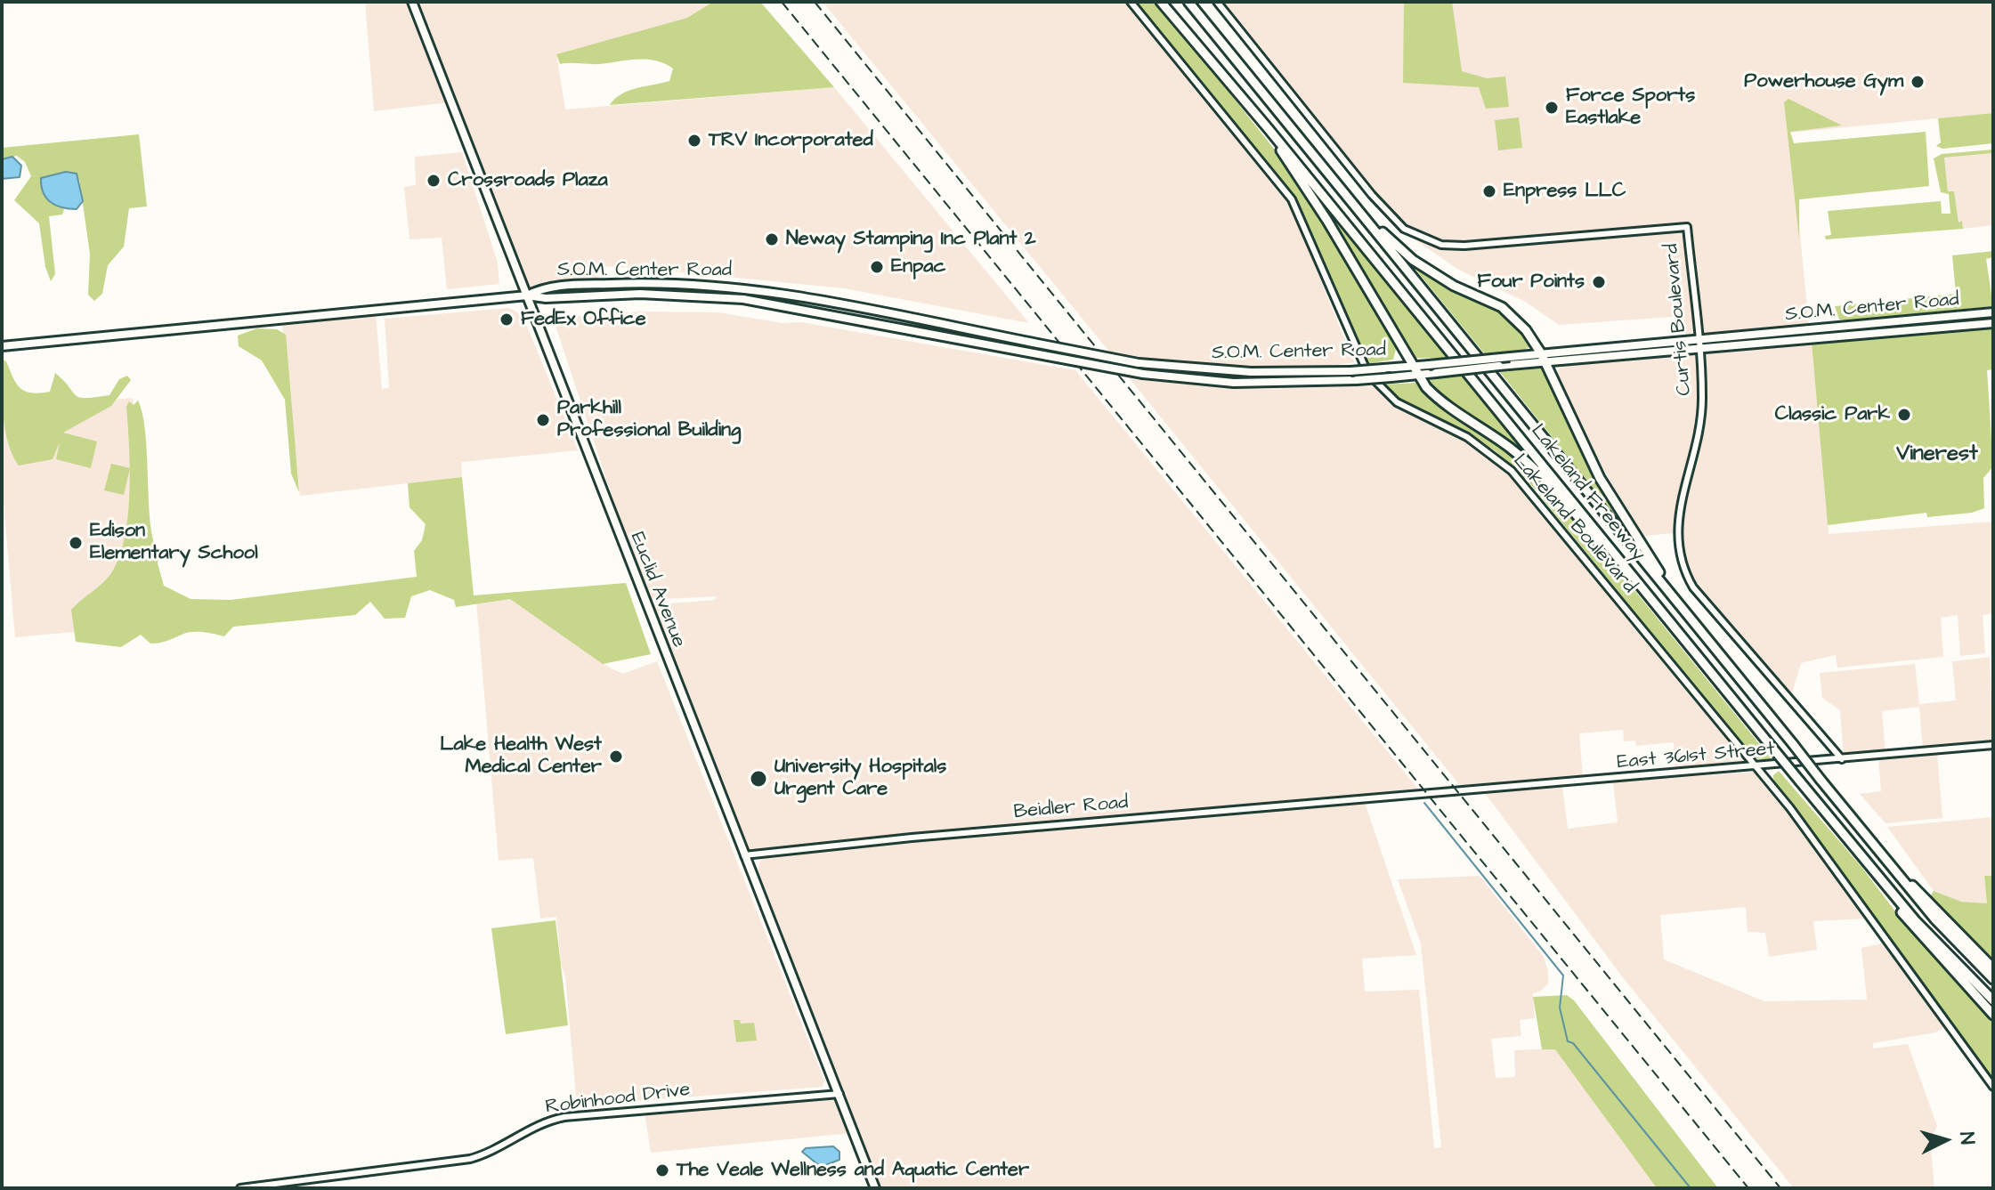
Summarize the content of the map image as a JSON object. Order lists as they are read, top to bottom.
{
  "streets": {
    "highway": ["Lakeland Freeway"],
    "main road": ["S.O.M. Center Road", "Euclid Avenue"],
    "street": [
      "Curtis Boulevard",
      "Lakeland Boulevard",
      "East 361st Street",
      "Beidler Road",
      "Robinhood Drive"
    ]
  },
  "crossings": [
    ["S.O.M. Center Road", "Curtis Boulevard"],
    ["S.O.M. Center Road", "Euclid Avenue"],
    ["Curtis Boulevard", "East 361st Street"],
    ["Lakeland Boulevard", "East 361st Street"],
    ["Euclid Avenue", "Beidler Road"],
    ["Euclid Avenue", "Robinhood Drive"],
    ["East 361st Street", "Beidler Road"]
  ],
  "districts": ["Vinerest"],
  "places": [
    "Powerhouse Gym",
    "Force Sports Eastlake",
    "TRV Incorporated",
    "Crossroads Plaza",
    "Enpress LLC",
    "Neway Stamping Inc Plant 2",
    "Enpac",
    "Four Points",
    "FedEx Office",
    "Classic Park",
    "Parkhill Professional Building",
    "Edison Elementary School",
    "Lake Health West Medical Center",
    "University Hospitals Urgent Care",
    "The Veale Wellness and Aquatic Center"
  ],
  "north": "right"
}
